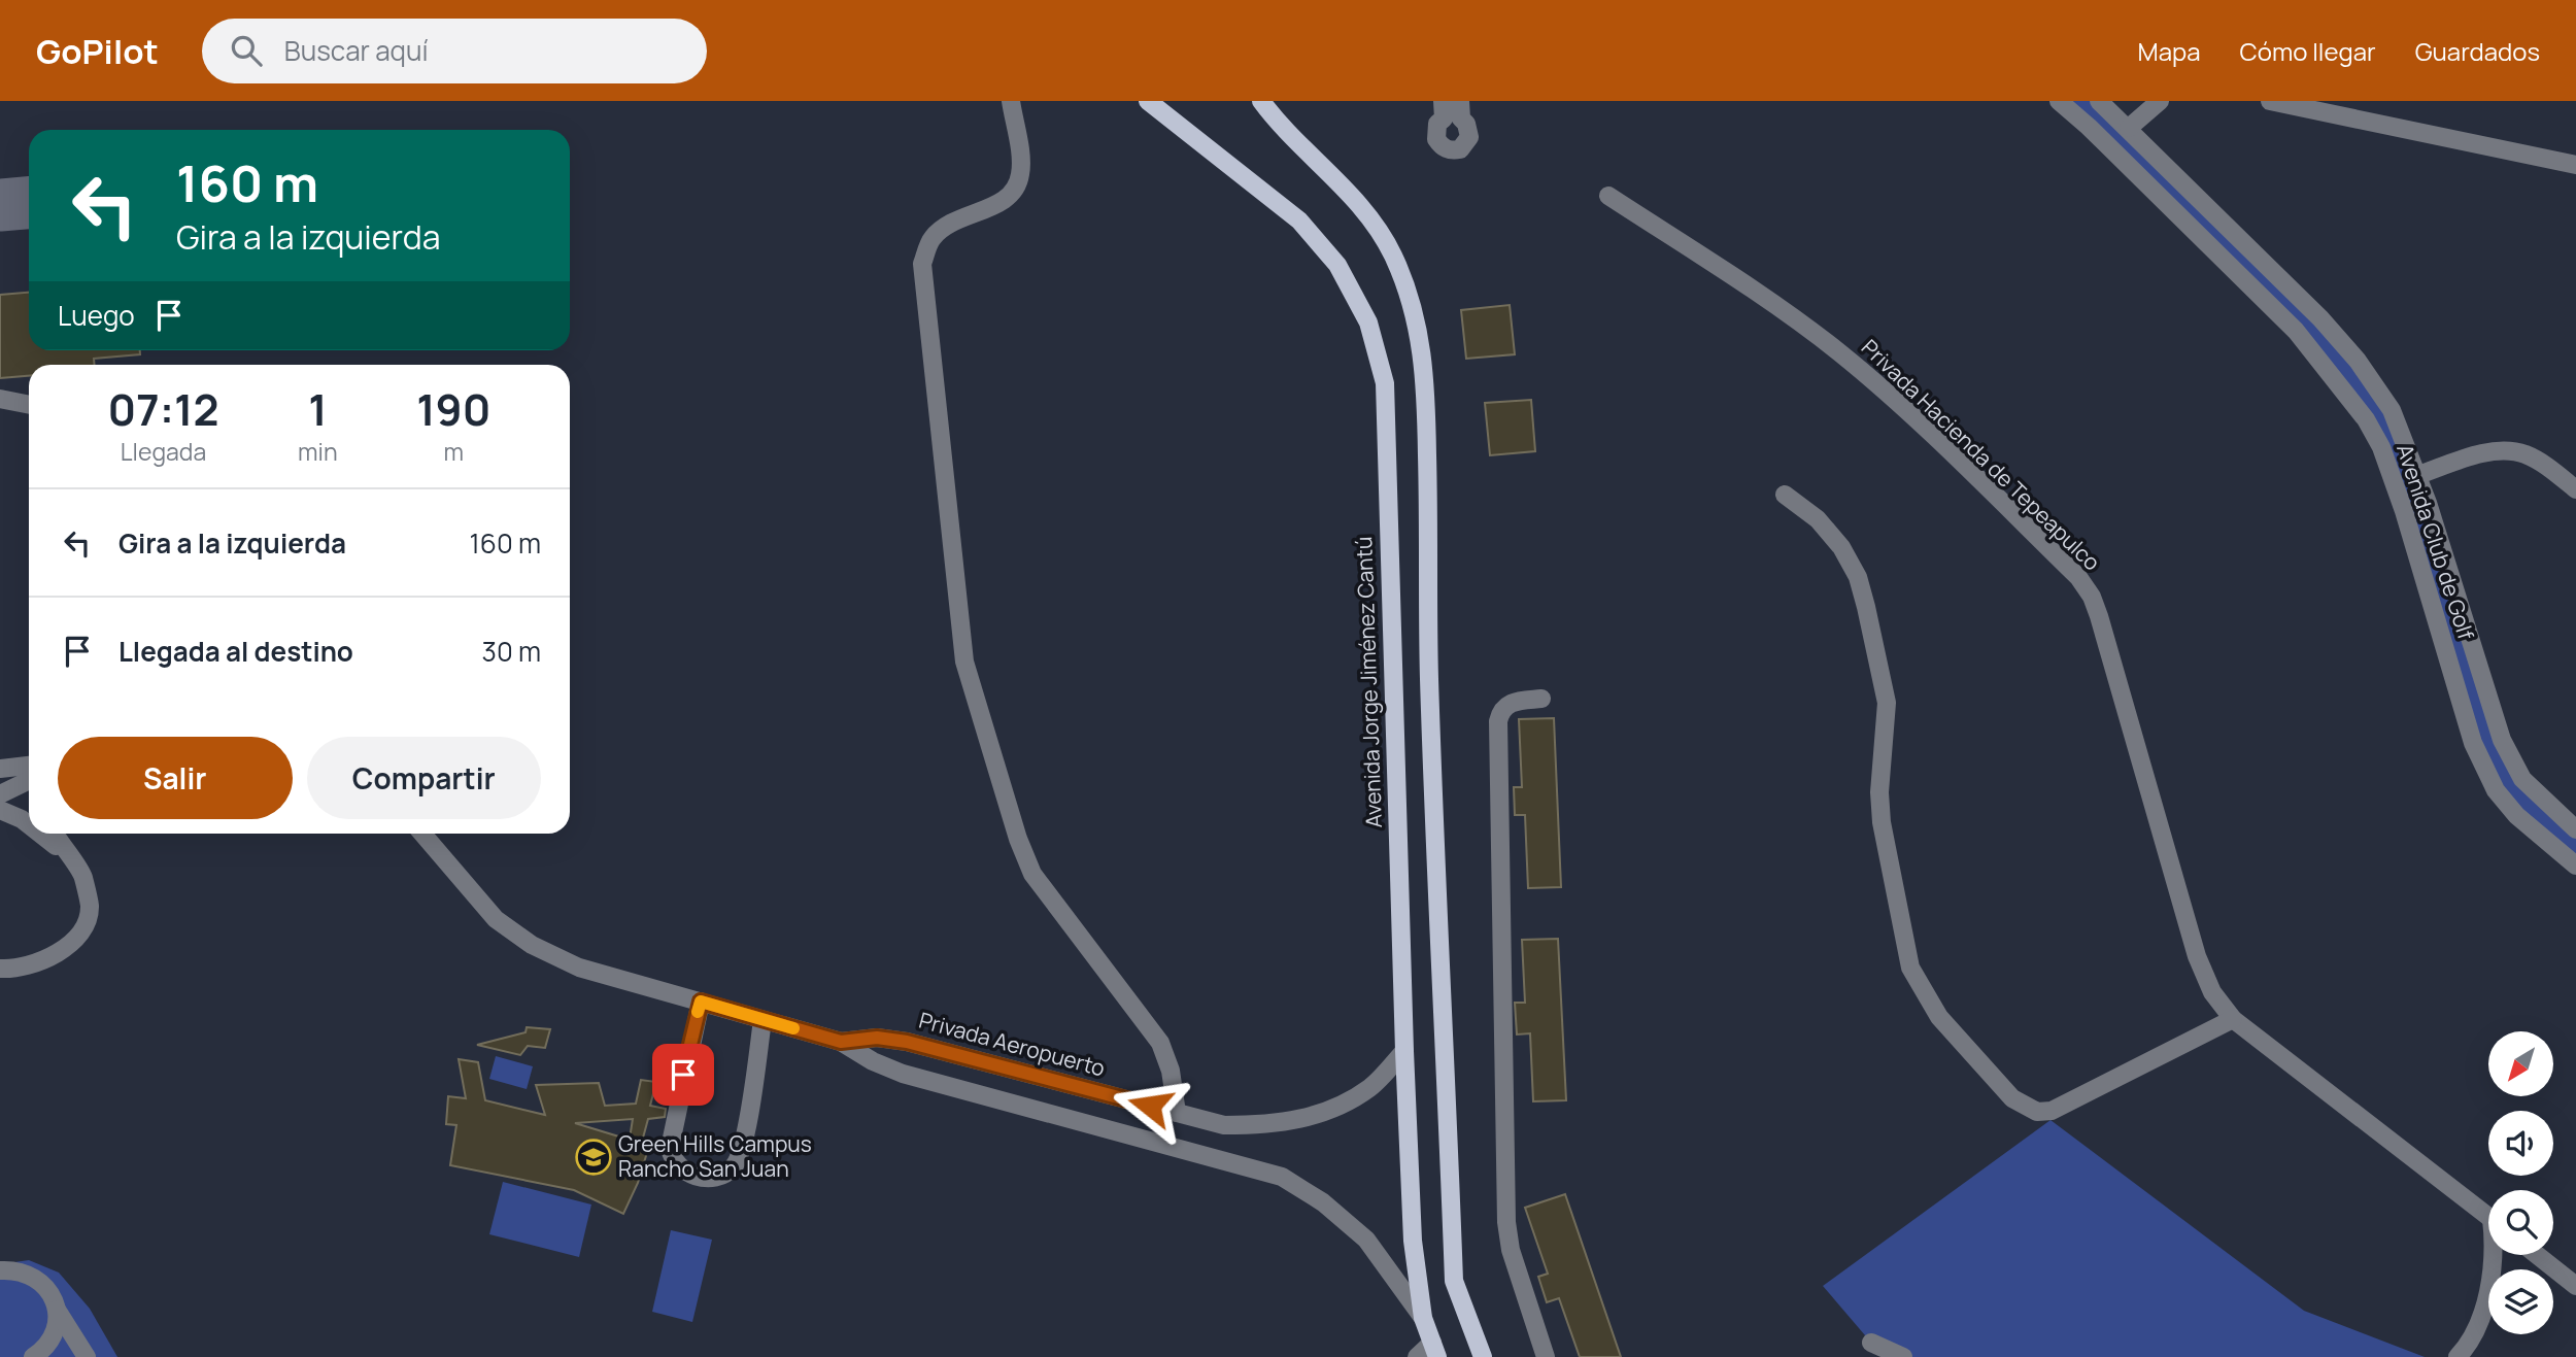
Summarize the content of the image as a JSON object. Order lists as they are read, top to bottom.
{
  "streets": {
    "main road": ["Avenida Jorge Jiménez Cantú"],
    "street": ["Privada Hacienda de Tepeapulco", "Avenida Club de Golf", "Privada Aeropuerto"]
  },
  "crossings": [
    ["Avenida Jorge Jiménez Cantú", "Privada Aeropuerto"]
  ],
  "places": {
    "school or university": ["Green Hills Campus Rancho San Juan"]
  },
  "north": "bottom left",
  "page": {
    "header": "GoPilot",
    "search": "Buscar aquí",
    "nav": ["Mapa", "Cómo llegar", "Guardados"],
    "turn": ["160 m", "Gira a la izquierda"],
    "then": "Luego",
    "eta": [
      "07:12",
      "Llegada",
      "1",
      "min",
      "190",
      "m"
    ],
    "list": [
      {
        "name": "Gira a la izquierda",
        "value": "160 m"
      },
      {
        "name": "Llegada al destino",
        "value": "30 m"
      }
    ],
    "buttons": ["Salir", "Compartir"]
  }
}
